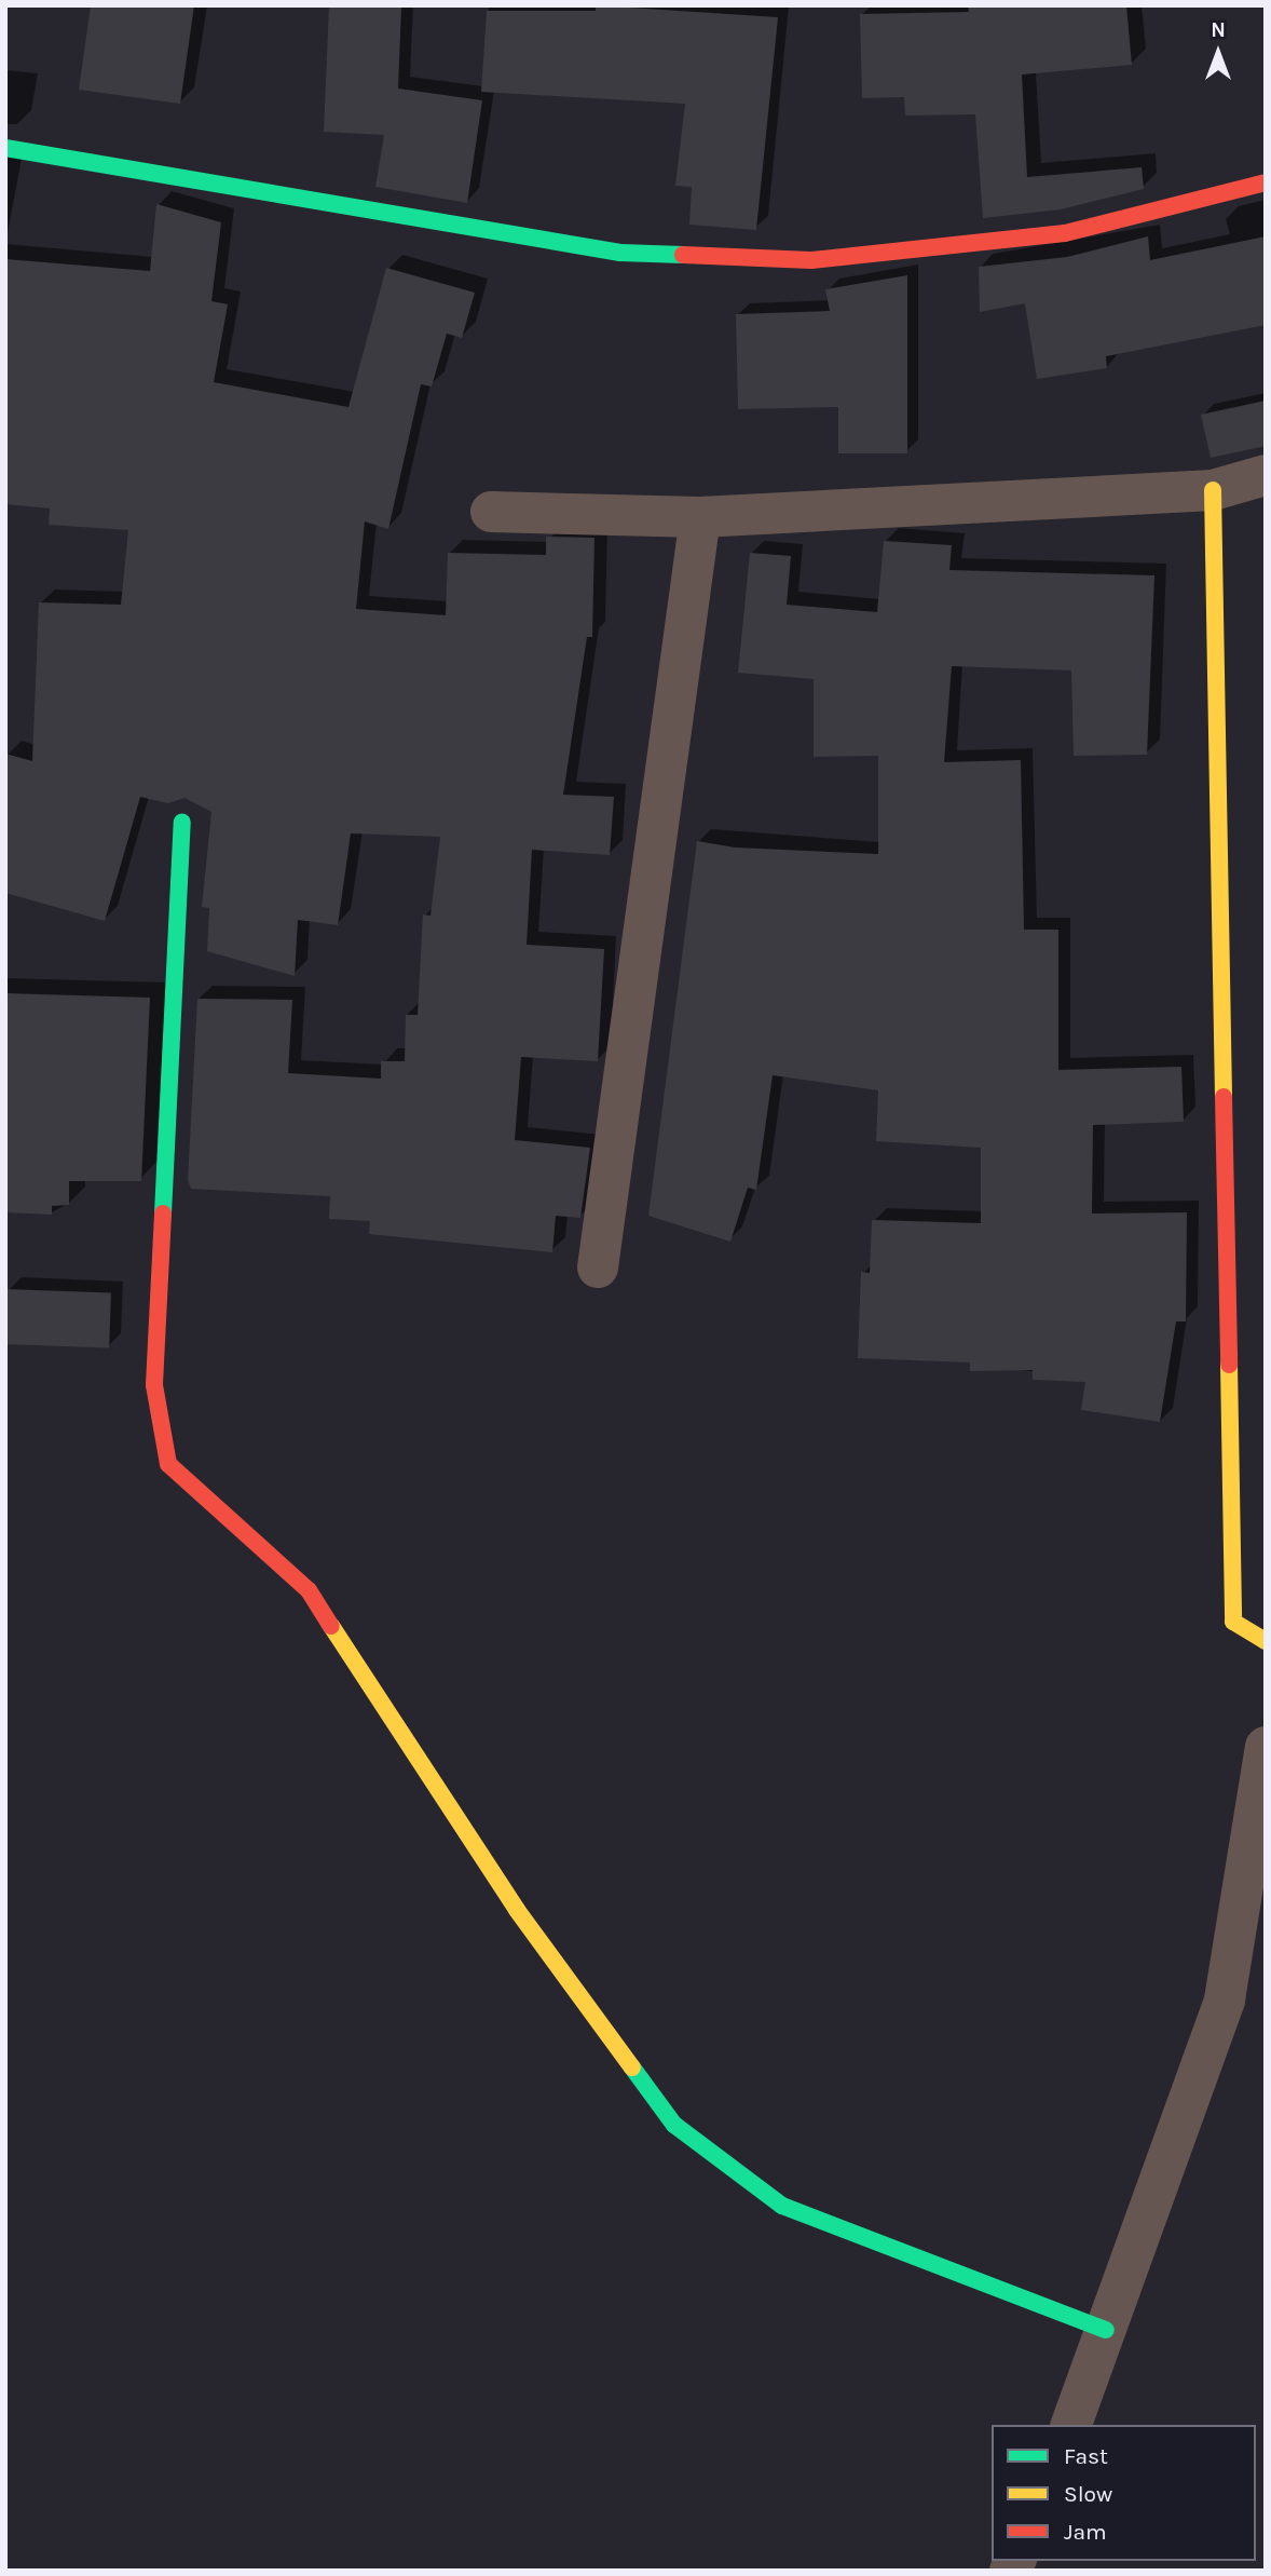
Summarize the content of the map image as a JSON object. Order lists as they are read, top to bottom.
{
  "legend": ["Fast", "Slow", "Jam"],
  "north": "top"
}
